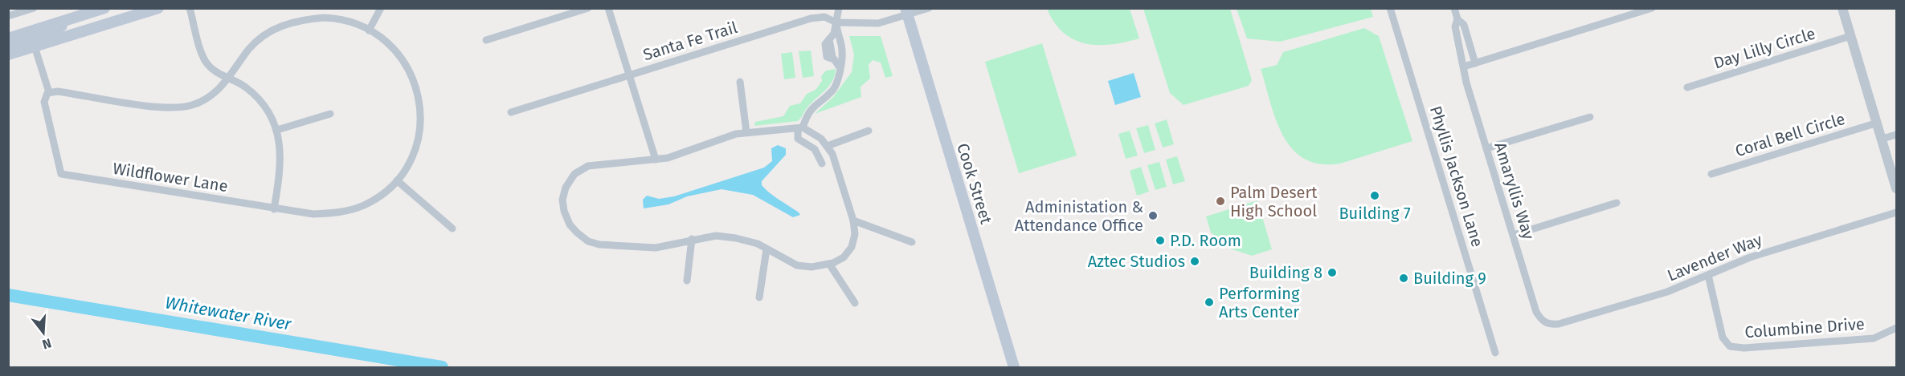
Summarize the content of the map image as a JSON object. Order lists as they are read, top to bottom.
{
  "streets": {
    "main road": ["Cook Street"],
    "street": [
      "Santa Fe Trail",
      "Day Lilly Circle",
      "Coral Bell Circle",
      "Phyllis Jackson Lane",
      "Wildflower Lane",
      "Amaryllis Way",
      "Lavender Way",
      "Columbine Drive"
    ]
  },
  "crossings": [
    ["Santa Fe Trail", "Cook Street"],
    ["Amaryllis Way", "Lavender Way"],
    ["Lavender Way", "Columbine Drive"]
  ],
  "water": ["Whitewater River"],
  "places": [
    "Building 7",
    "Palm Desert High School",
    "Administation & Attendance Office",
    "P.D. Room",
    "Aztec Studios",
    "Building 8",
    "Building 9",
    "Performing Arts Center"
  ],
  "north": "bottom"
}
